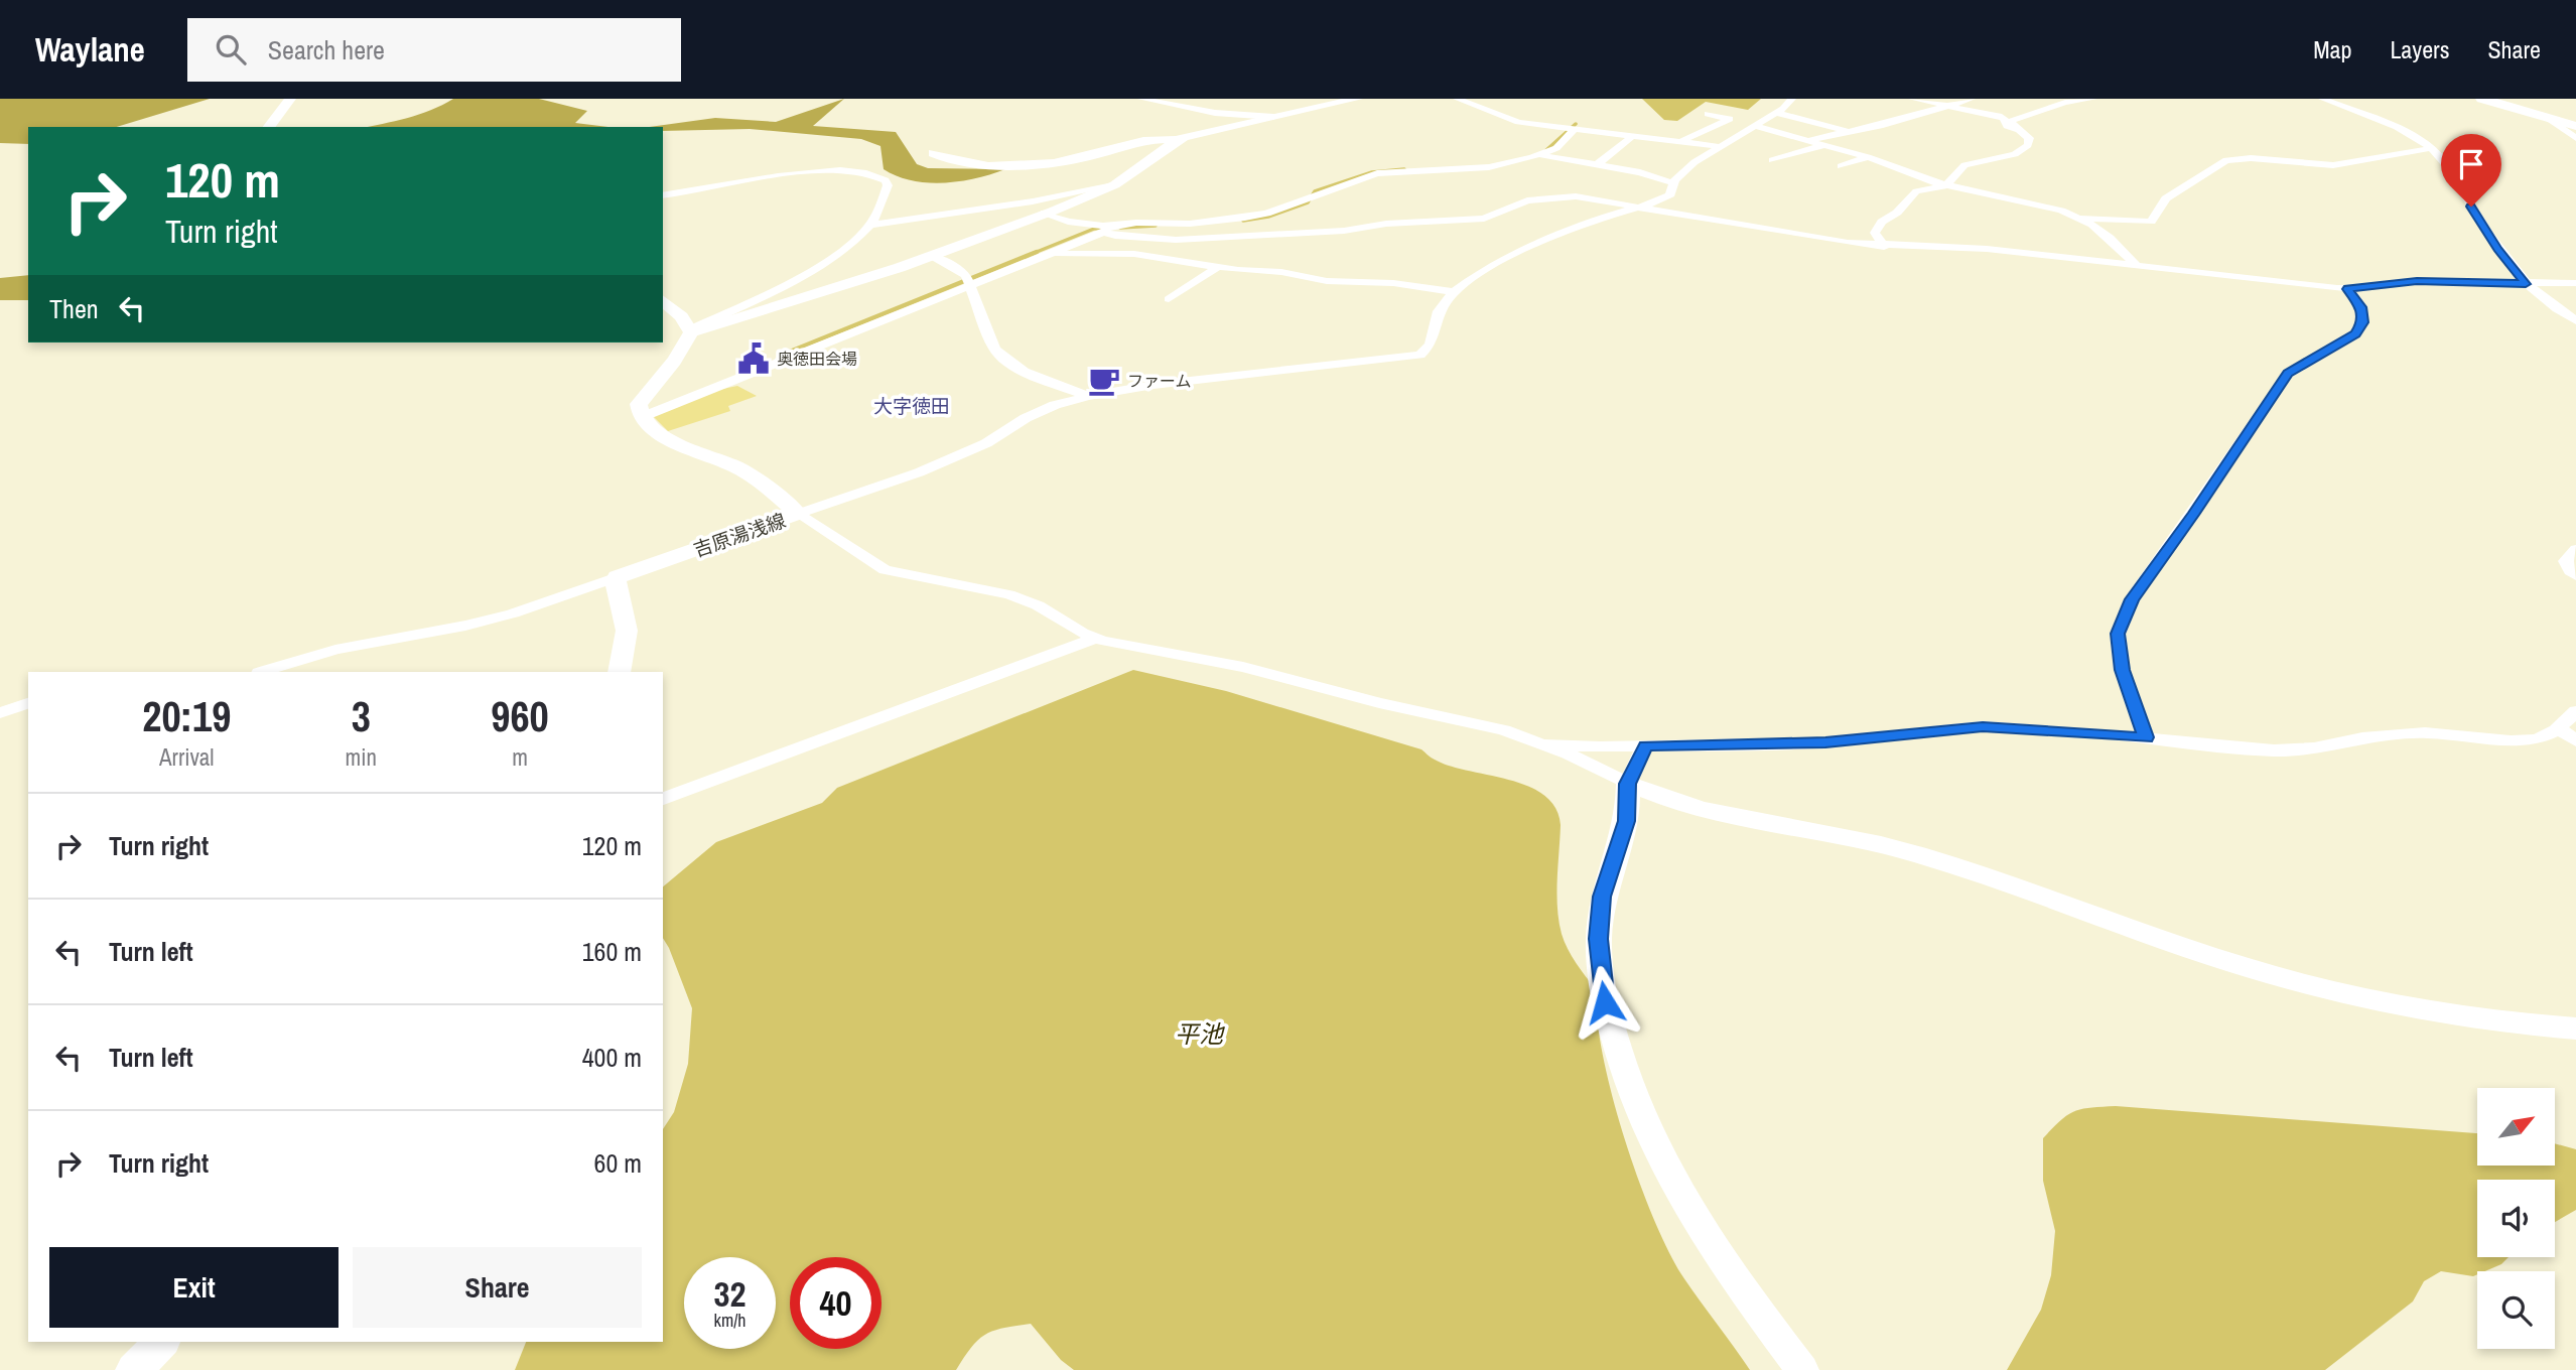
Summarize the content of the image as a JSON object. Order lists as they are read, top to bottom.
{
  "streets": {
    "main road": ["吉原湯浅線"]
  },
  "districts": ["大字徳田"],
  "water": ["平池"],
  "places": {
    "public building": ["奥徳田会場"],
    "cafe": ["ファーム"]
  },
  "north": "top right",
  "page": {
    "header": "Waylane",
    "search": "Search here",
    "nav": ["Map", "Layers", "Share"],
    "turn": ["120 m", "Turn right"],
    "then": "Then",
    "eta": [
      "20:19",
      "Arrival",
      "3",
      "min",
      "960",
      "m"
    ],
    "list": [
      {
        "name": "Turn right",
        "value": "120 m"
      },
      {
        "name": "Turn left",
        "value": "160 m"
      },
      {
        "name": "Turn left",
        "value": "400 m"
      },
      {
        "name": "Turn right",
        "value": "60 m"
      }
    ],
    "buttons": ["Exit", "Share"],
    "speed": "32 km/h",
    "limit": "40"
  }
}
